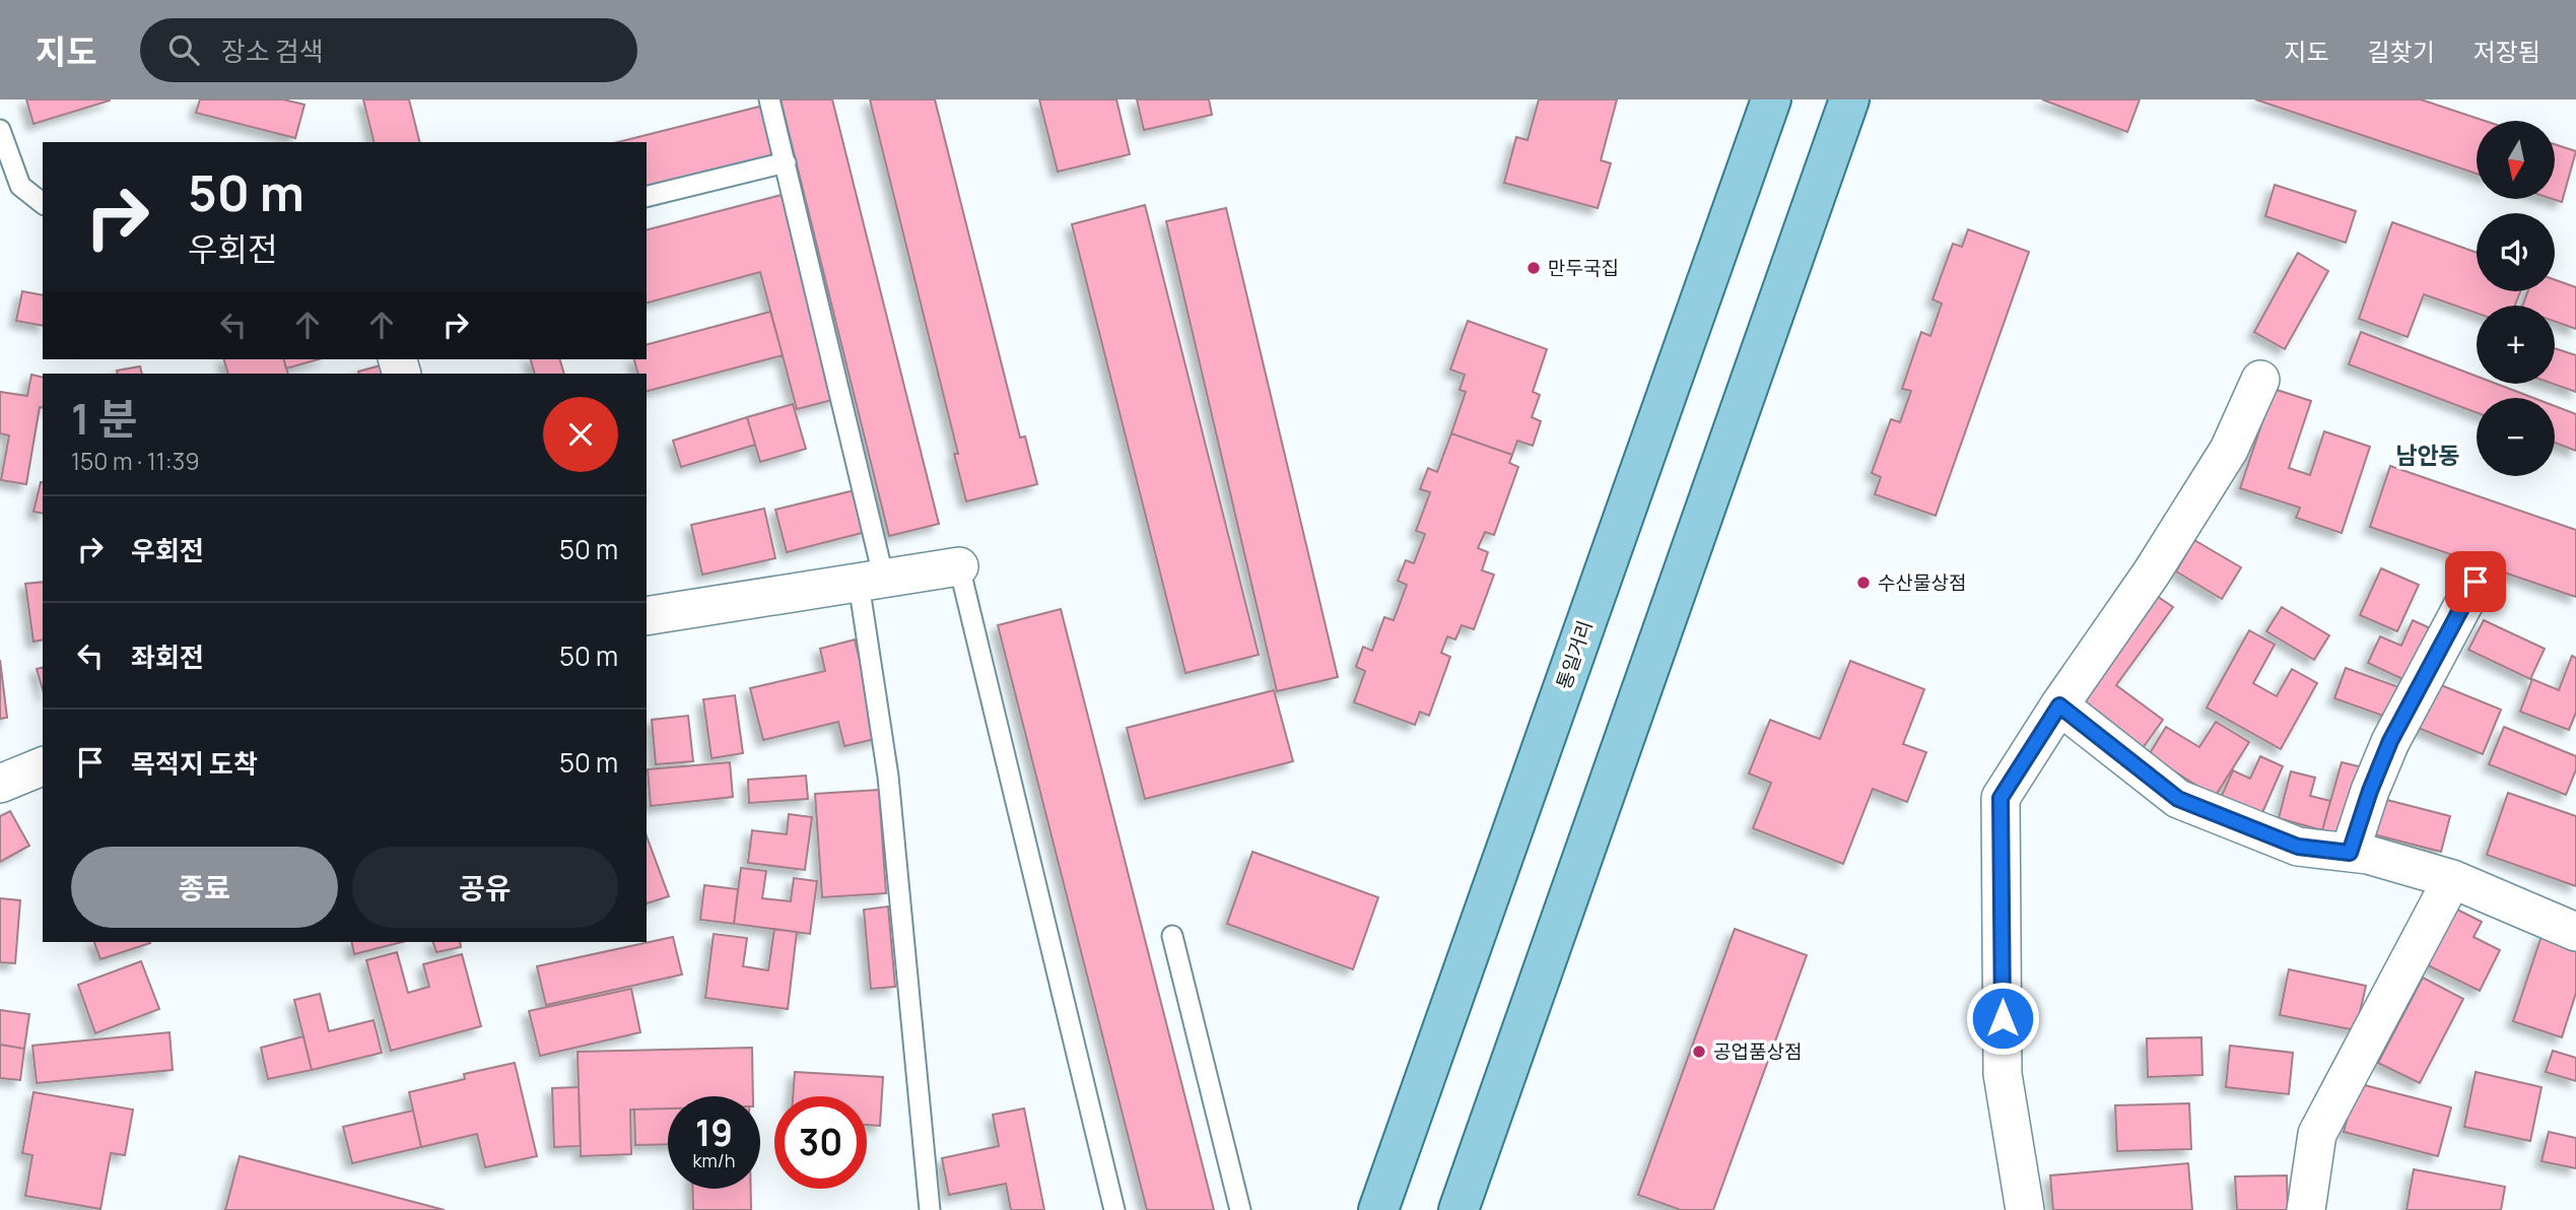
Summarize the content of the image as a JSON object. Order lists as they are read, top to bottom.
{
  "streets": {
    "main road": ["통일거리"]
  },
  "districts": ["남안동"],
  "places": ["만두국집", "수산물상점", "공업품상점"],
  "north": "bottom",
  "page": {
    "header": "지도",
    "search": "장소 검색",
    "nav": ["지도", "길찾기", "저장됨"],
    "map_buttons": ["+", "−"],
    "turn": ["50 m", "우회전"],
    "heading": ["1 분", "150 m · 11:39"],
    "list": [
      {
        "name": "우회전",
        "value": "50 m"
      },
      {
        "name": "좌회전",
        "value": "50 m"
      },
      {
        "name": "목적지 도착",
        "value": "50 m"
      }
    ],
    "buttons": ["종료", "공유"],
    "speed": "19 km/h",
    "limit": "30"
  }
}
